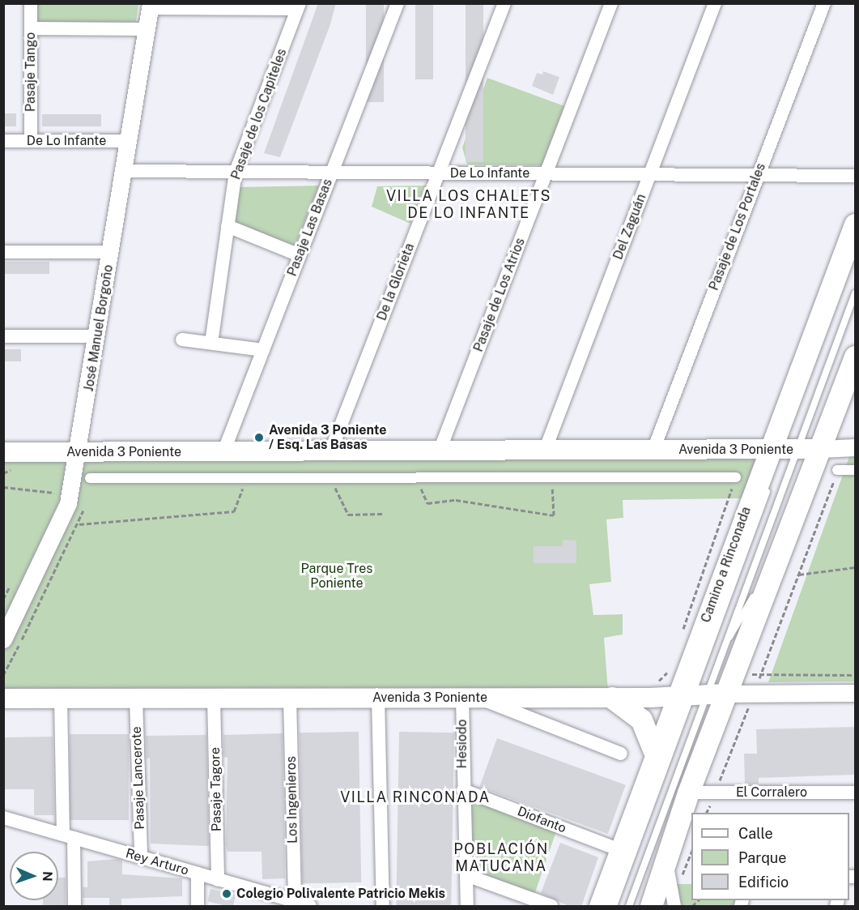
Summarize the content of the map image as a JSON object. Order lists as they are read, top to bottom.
{
  "streets": {
    "main road": ["Avenida 3 Poniente", "Camino a Rinconada"],
    "street": [
      "Pasaje Tango",
      "Pasaje de los Capiteles",
      "De Lo Infante",
      "Del Zaguán",
      "Pasaje de Los Portales",
      "Pasaje Las Basas",
      "De la Glorieta",
      "Pasaje de Los Atrios",
      "José Manuel Borgoño",
      "Hesiodo",
      "Pasaje Lancerote",
      "Pasaje Tagore",
      "El Corralero",
      "Los Ingenieros",
      "Diofanto",
      "Rey Arturo"
    ]
  },
  "crossings": [
    ["Pasaje Tango", "De Lo Infante"],
    ["Pasaje de los Capiteles", "De Lo Infante"],
    ["De Lo Infante", "Del Zaguán"],
    ["De Lo Infante", "Pasaje de Los Portales"],
    ["De Lo Infante", "Pasaje Las Basas"],
    ["De Lo Infante", "De la Glorieta"],
    ["De Lo Infante", "Pasaje de Los Atrios"],
    ["De Lo Infante", "José Manuel Borgoño"],
    ["Del Zaguán", "Avenida 3 Poniente"],
    ["Pasaje de Los Portales", "Avenida 3 Poniente"],
    ["Pasaje Las Basas", "Avenida 3 Poniente"],
    ["De la Glorieta", "Avenida 3 Poniente"],
    ["Pasaje de Los Atrios", "Avenida 3 Poniente"],
    ["José Manuel Borgoño", "Avenida 3 Poniente"],
    ["Avenida 3 Poniente", "Camino a Rinconada"],
    ["Avenida 3 Poniente", "Hesiodo"],
    ["Avenida 3 Poniente", "Pasaje Lancerote"],
    ["Avenida 3 Poniente", "Pasaje Tagore"],
    ["Avenida 3 Poniente", "Los Ingenieros"],
    ["Camino a Rinconada", "El Corralero"],
    ["Camino a Rinconada", "Diofanto"],
    ["Hesiodo", "Diofanto"],
    ["Pasaje Lancerote", "Rey Arturo"],
    ["Pasaje Tagore", "Rey Arturo"],
    ["Los Ingenieros", "Rey Arturo"]
  ],
  "districts": ["VILLA LOS CHALETS DE LO INFANTE", "VILLA RINCONADA", "POBLACIÓN MATUCANA"],
  "parks": ["Parque Tres Poniente"],
  "places": ["Avenida 3 Poniente / Esq. Las Basas", "Colegio Polivalente Patricio Mekis"],
  "legend": ["Calle", "Parque", "Edificio"],
  "north": "right"
}
